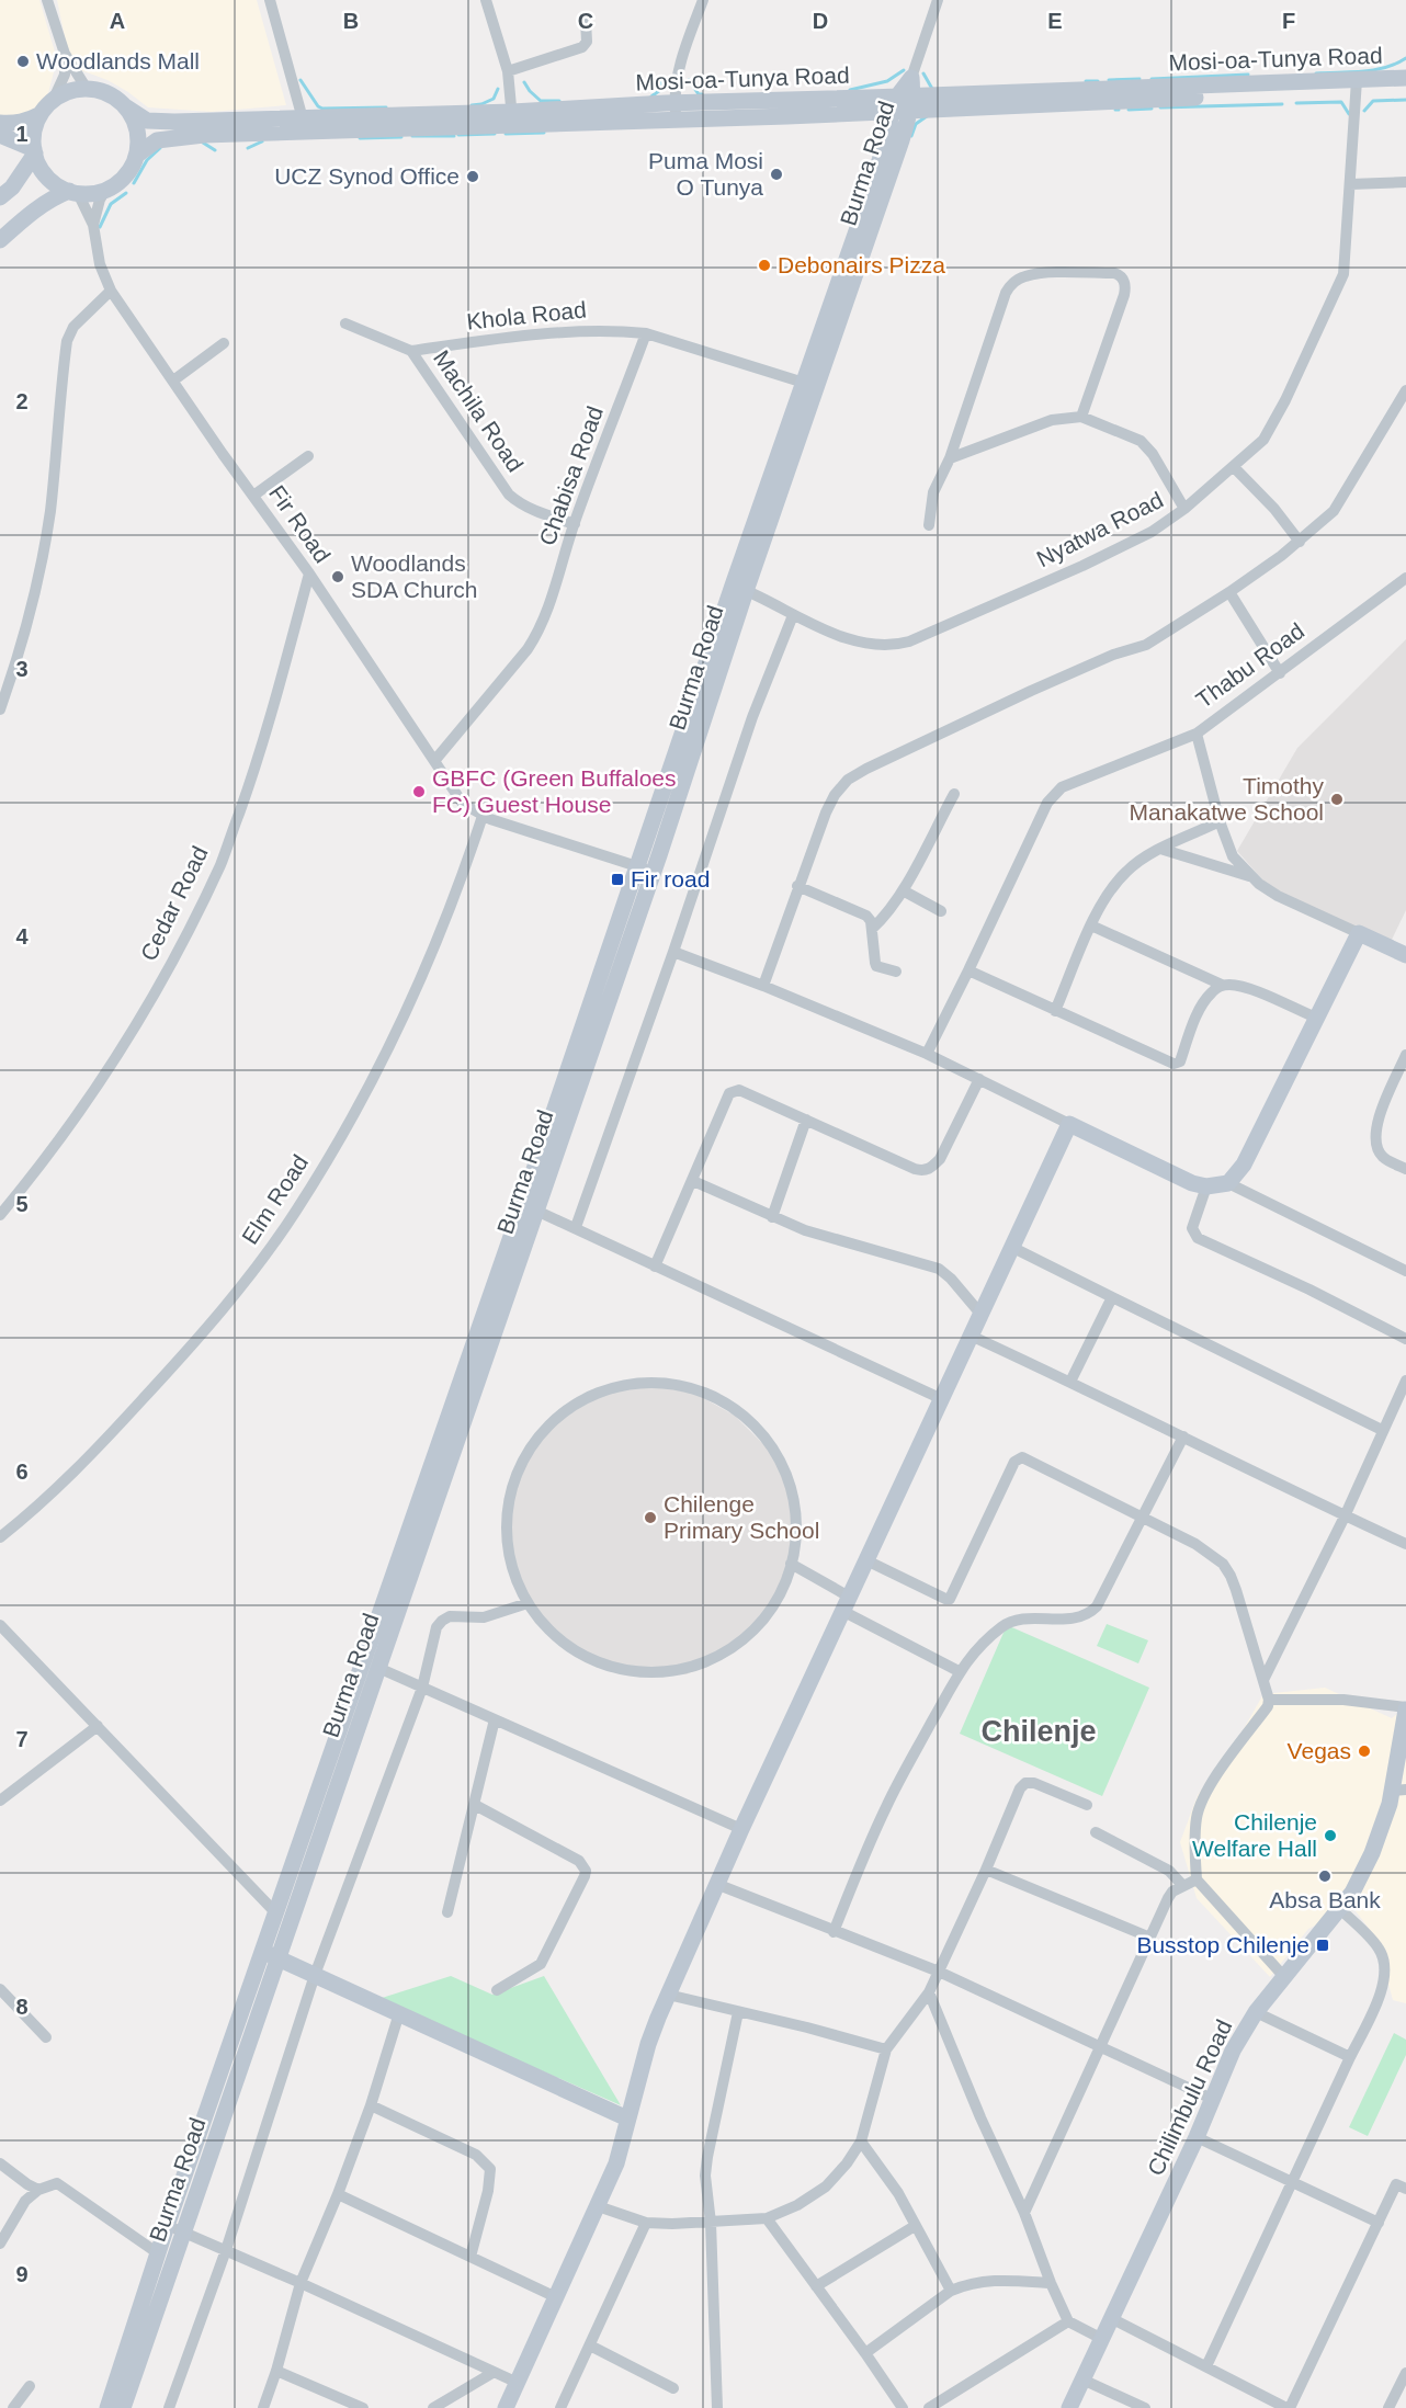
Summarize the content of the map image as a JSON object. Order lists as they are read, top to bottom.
{
  "streets": {
    "main road": [
      "Mosi-oa-Tunya Road",
      "Burma Road",
      "Thabu Road",
      "Chilimbulu Road"
    ],
    "street": [
      "Khola Road",
      "Machila Road",
      "Chabisa Road",
      "Fir Road",
      "Nyatwa Road",
      "Cedar Road",
      "Elm Road"
    ]
  },
  "crossings": [
    ["Mosi-oa-Tunya Road", "Burma Road"],
    ["Mosi-oa-Tunya Road", "Fir Road"],
    ["Mosi-oa-Tunya Road", "Nyatwa Road"],
    ["Burma Road", "Fir Road"],
    ["Burma Road", "Nyatwa Road"],
    ["Khola Road", "Machila Road"],
    ["Khola Road", "Chabisa Road"],
    ["Machila Road", "Chabisa Road"],
    ["Chabisa Road", "Fir Road"],
    ["Fir Road", "Cedar Road"],
    ["Fir Road", "Elm Road"]
  ],
  "districts": ["Chilenje"],
  "places": {
    "other": [
      "Woodlands Mall",
      "Puma Mosi O Tunya",
      "UCZ Synod Office",
      "Debonairs Pizza",
      "Woodlands SDA Church",
      "GBFC (Green Buffaloes FC) Guest House",
      "Timothy Manakatwe School",
      "Chilenge Primary School",
      "Vegas",
      "Chilenje Welfare Hall",
      "Absa Bank"
    ],
    "transit": ["Fir road", "Busstop Chilenje"]
  },
  "grid": {
    "columns": [
      "A",
      "B",
      "C",
      "D",
      "E",
      "F"
    ],
    "rows": [
      "1",
      "2",
      "3",
      "4",
      "5",
      "6",
      "7",
      "8",
      "9"
    ]
  }
}
